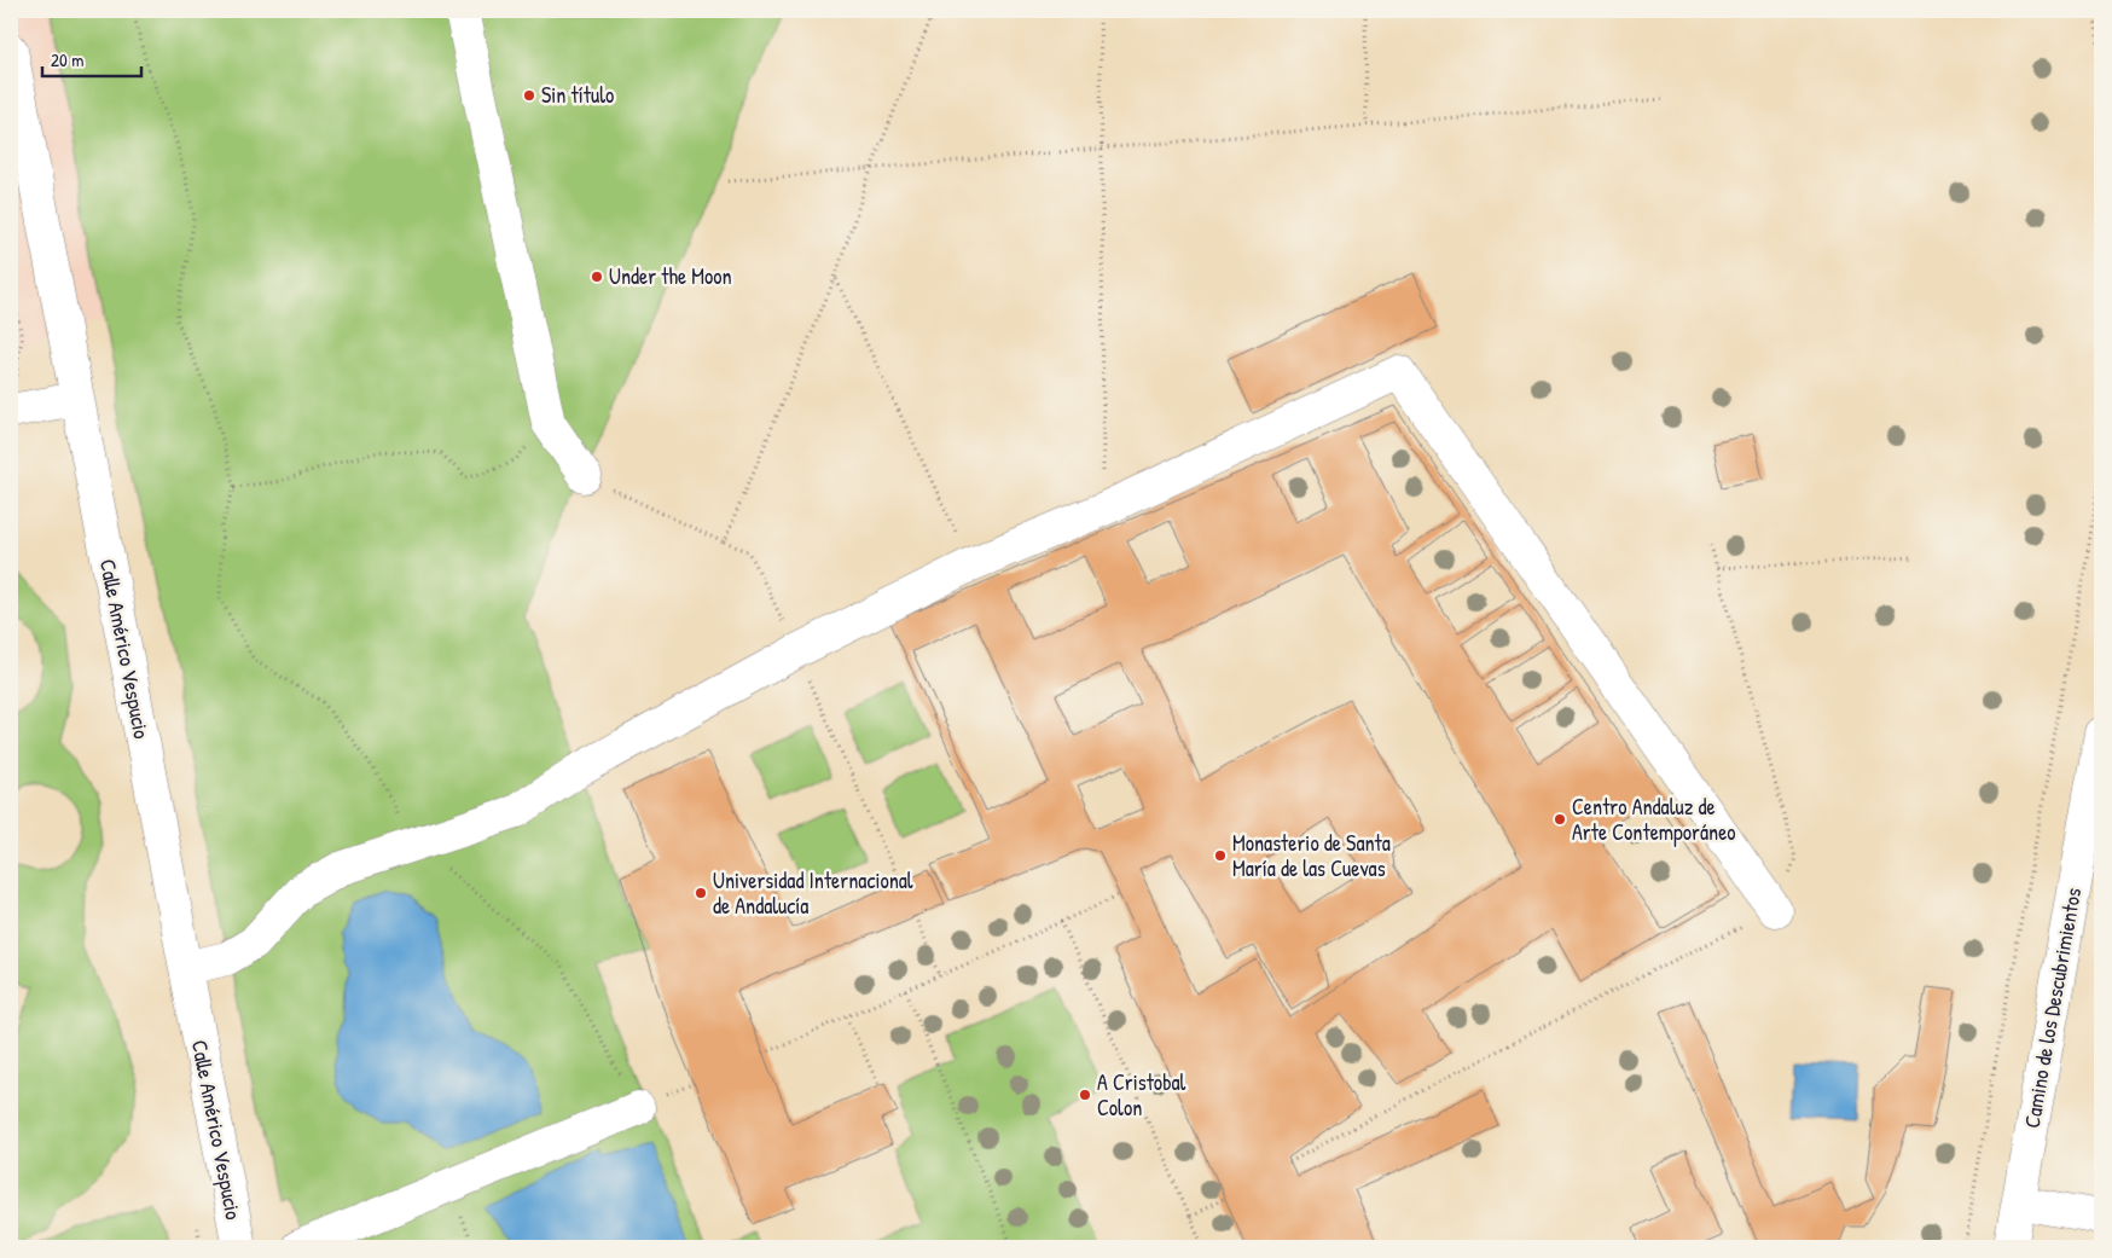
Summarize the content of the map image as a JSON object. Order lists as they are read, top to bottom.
{
  "streets": {
    "street": ["Calle Américo Vespucio", "Camino de los Descubrimientos"]
  },
  "places": [
    "Sin título",
    "Under the Moon",
    "Centro Andaluz de Arte Contemporáneo",
    "Monasterio de Santa María de las Cuevas",
    "Universidad Internacional de Andalucía",
    "A Cristobal Colon"
  ],
  "scale_bar": "20 m"
}
